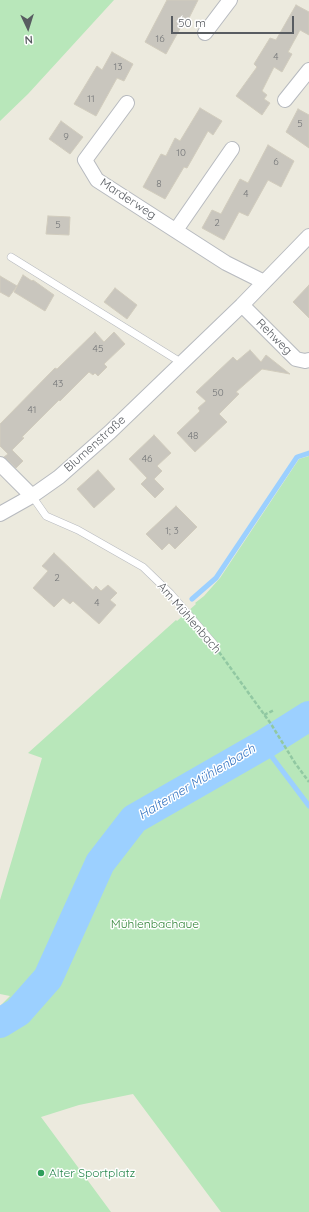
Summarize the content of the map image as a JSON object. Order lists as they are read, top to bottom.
{
  "streets": {
    "street": ["Marderweg", "Rehweg", "Blumenstraße"],
    "lane": ["Am Mühlenbach"]
  },
  "crossings": [
    ["Marderweg", "Blumenstraße"],
    ["Rehweg", "Blumenstraße"],
    ["Blumenstraße", "Am Mühlenbach"]
  ],
  "water": ["Halterner Mühlenbach"],
  "parks": ["Mühlenbachaue"],
  "places": ["Alter Sportplatz"],
  "house_numbers": [
    "16",
    "4",
    "13",
    "11",
    "5",
    "9",
    "10",
    "6",
    "8",
    "4",
    "2",
    "5",
    "45",
    "43",
    "50",
    "41",
    "48",
    "46",
    "1; 3",
    "2",
    "4"
  ],
  "scale_bar": "50 m",
  "north": "bottom"
}
